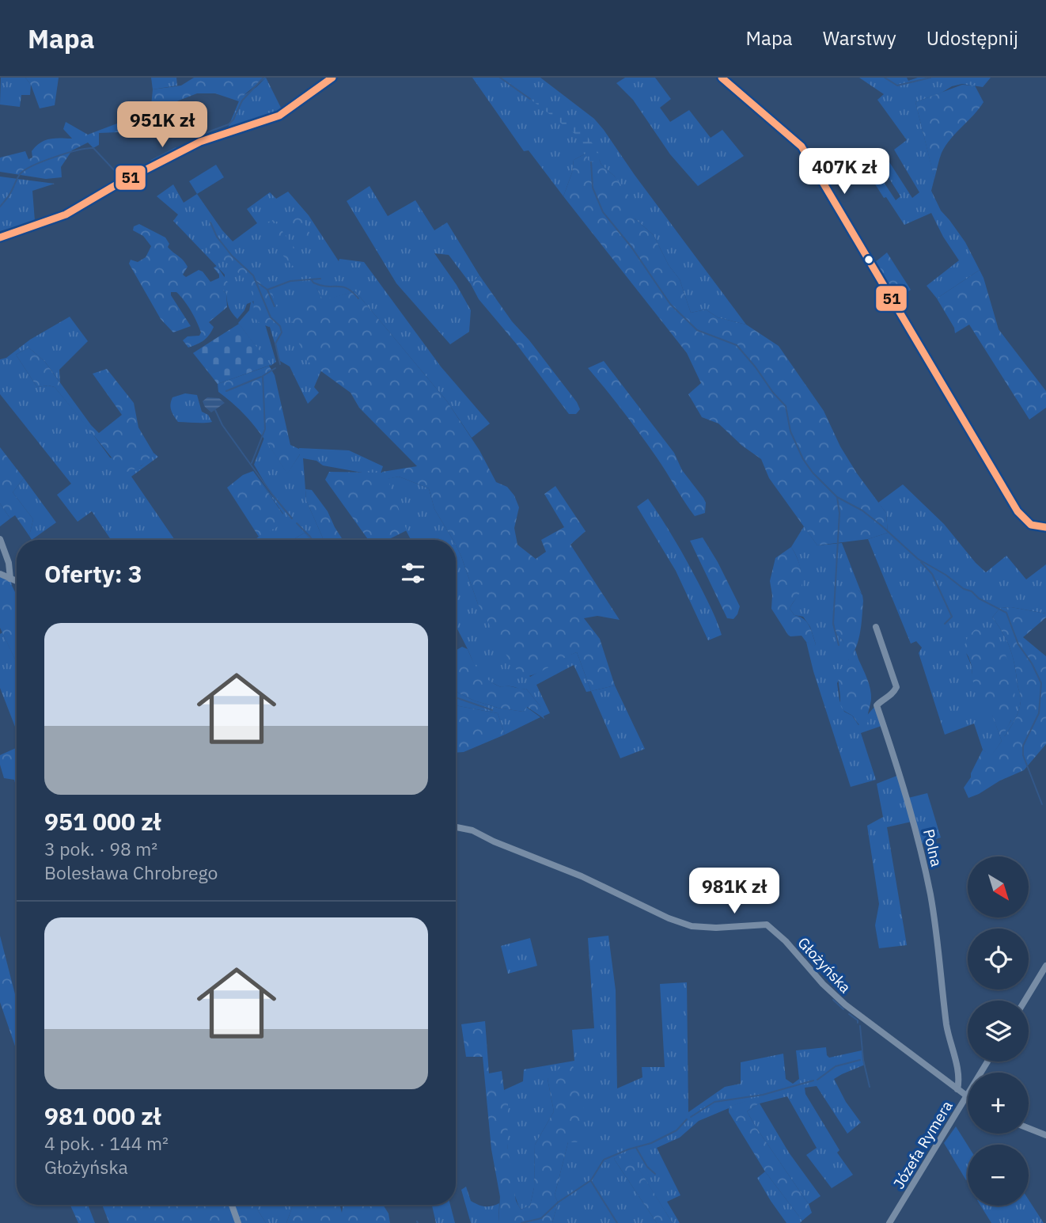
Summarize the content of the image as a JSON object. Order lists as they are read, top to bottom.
{
  "streets": {
    "street": ["Polna", "Głożyńska", "Józefa Rymera"]
  },
  "crossings": [
    ["Polna", "Głożyńska"],
    ["Głożyńska", "Józefa Rymera"]
  ],
  "lines": ["transit line 51"],
  "north": "bottom right",
  "page": {
    "header": "Mapa",
    "nav": ["Mapa", "Warstwy", "Udostępnij"],
    "price": ["951K zł", "407K zł", "981K zł"],
    "heading": "Oferty: 3",
    "list": [
      {
        "name": "951 000 zł",
        "note": "3 pok. · 98 m² · Bolesława Chrobrego"
      },
      {
        "name": "981 000 zł",
        "note": "4 pok. · 144 m² · Głożyńska"
      }
    ],
    "map_buttons": ["+", "−"]
  }
}
